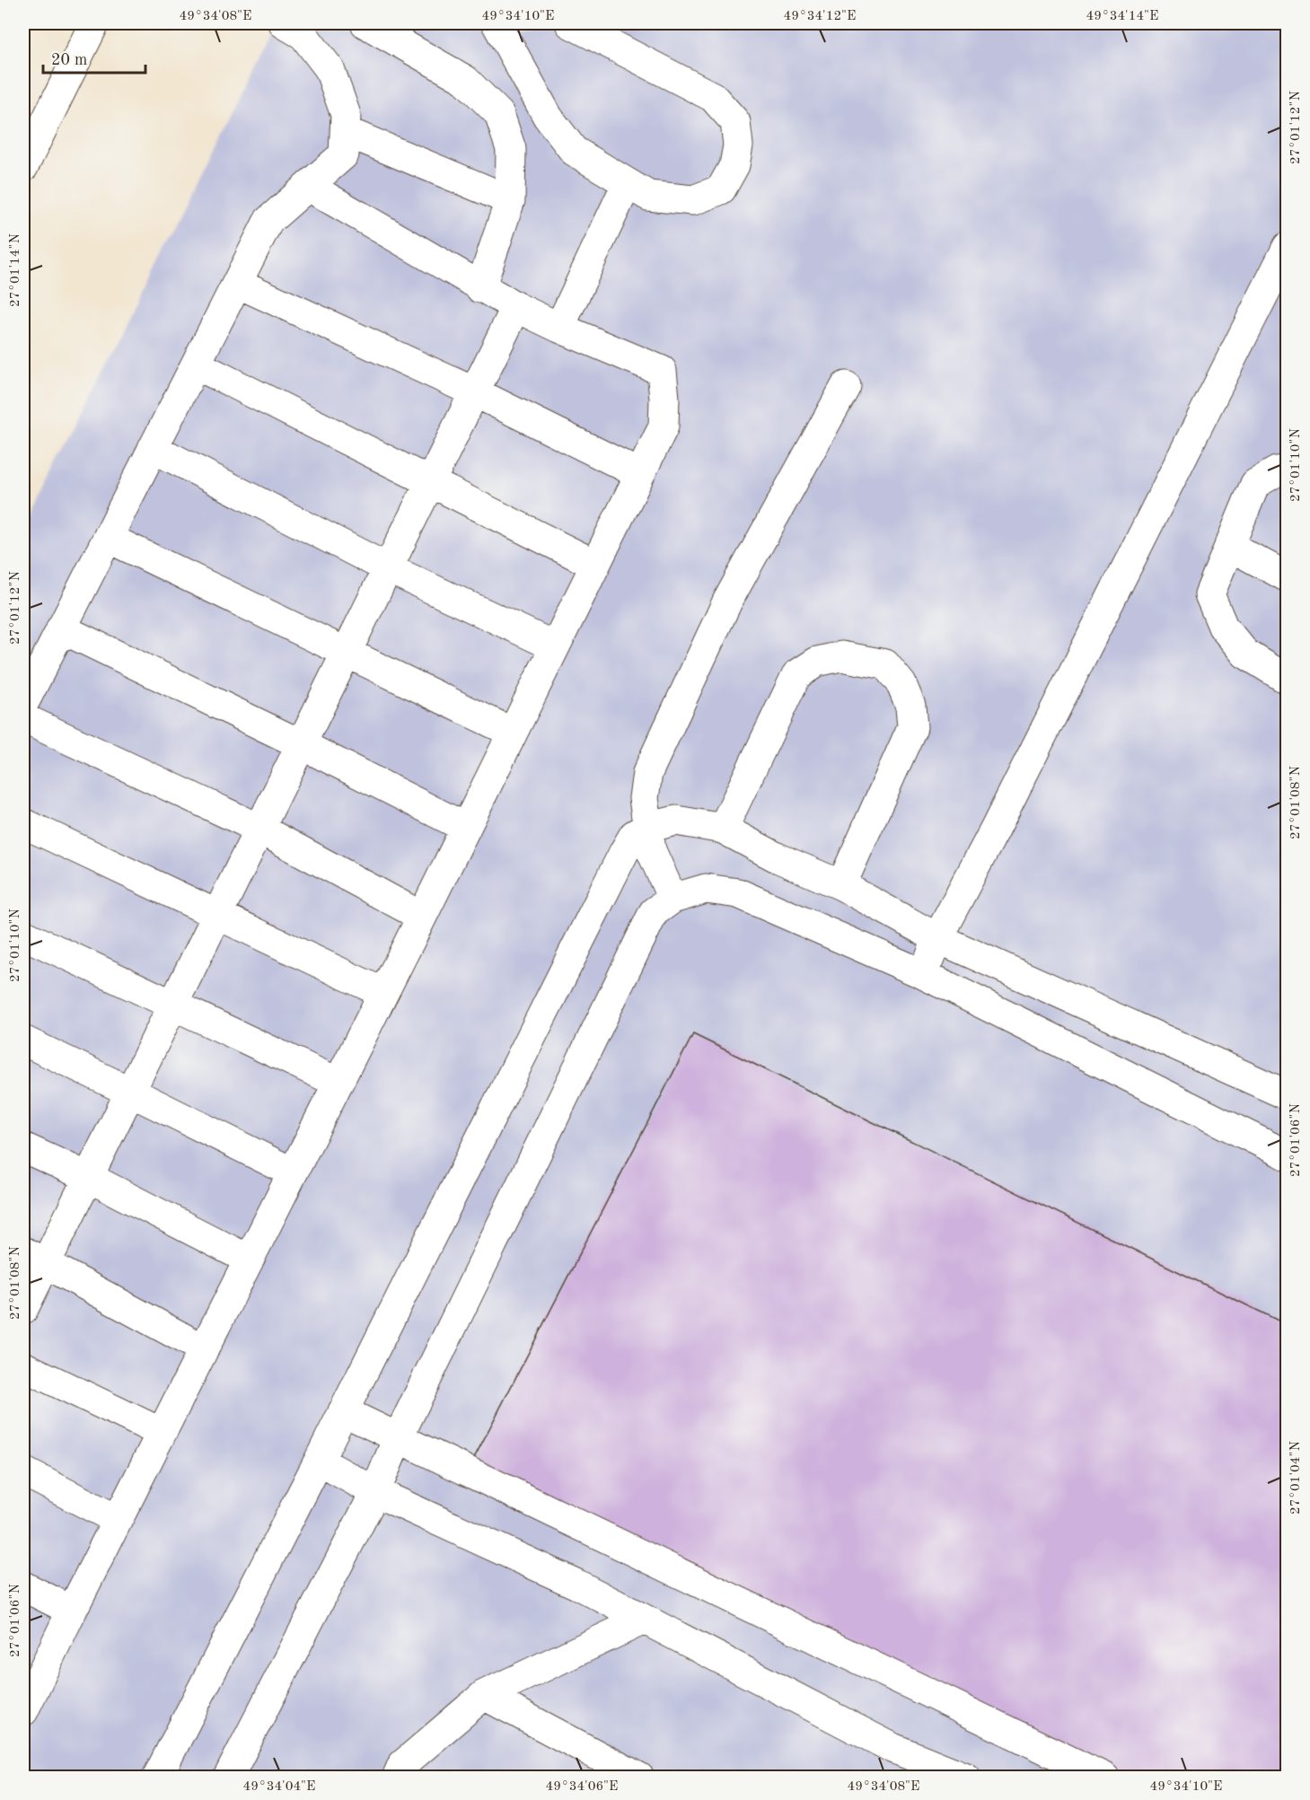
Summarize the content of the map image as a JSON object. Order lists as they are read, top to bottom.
{
  "scale_bar": "20 m",
  "coordinates": [
    "49°34'08\"E",
    "49°34'10\"E",
    "49°34'12\"E",
    "49°34'14\"E",
    "27°01'12\"N",
    "27°01'14\"N",
    "27°01'10\"N",
    "27°01'08\"N",
    "27°01'06\"N",
    "27°01'04\"N",
    "49°34'04\"E",
    "49°34'06\"E"
  ]
}
